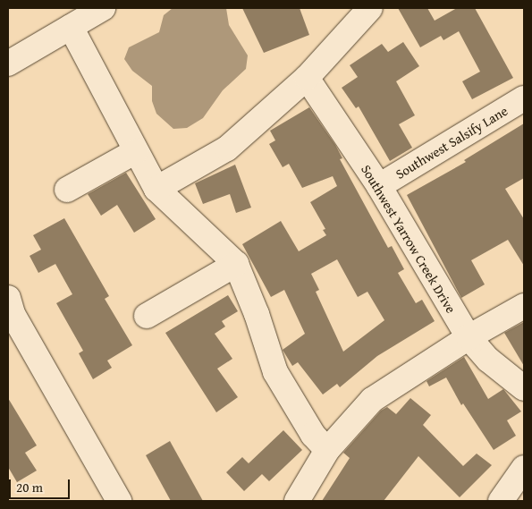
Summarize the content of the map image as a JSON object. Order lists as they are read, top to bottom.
{
  "streets": {
    "street": ["Southwest Salsify Lane", "Southwest Yarrow Creek Drive"]
  },
  "crossings": [
    ["Southwest Salsify Lane", "Southwest Yarrow Creek Drive"]
  ],
  "scale_bar": "20 m"
}
